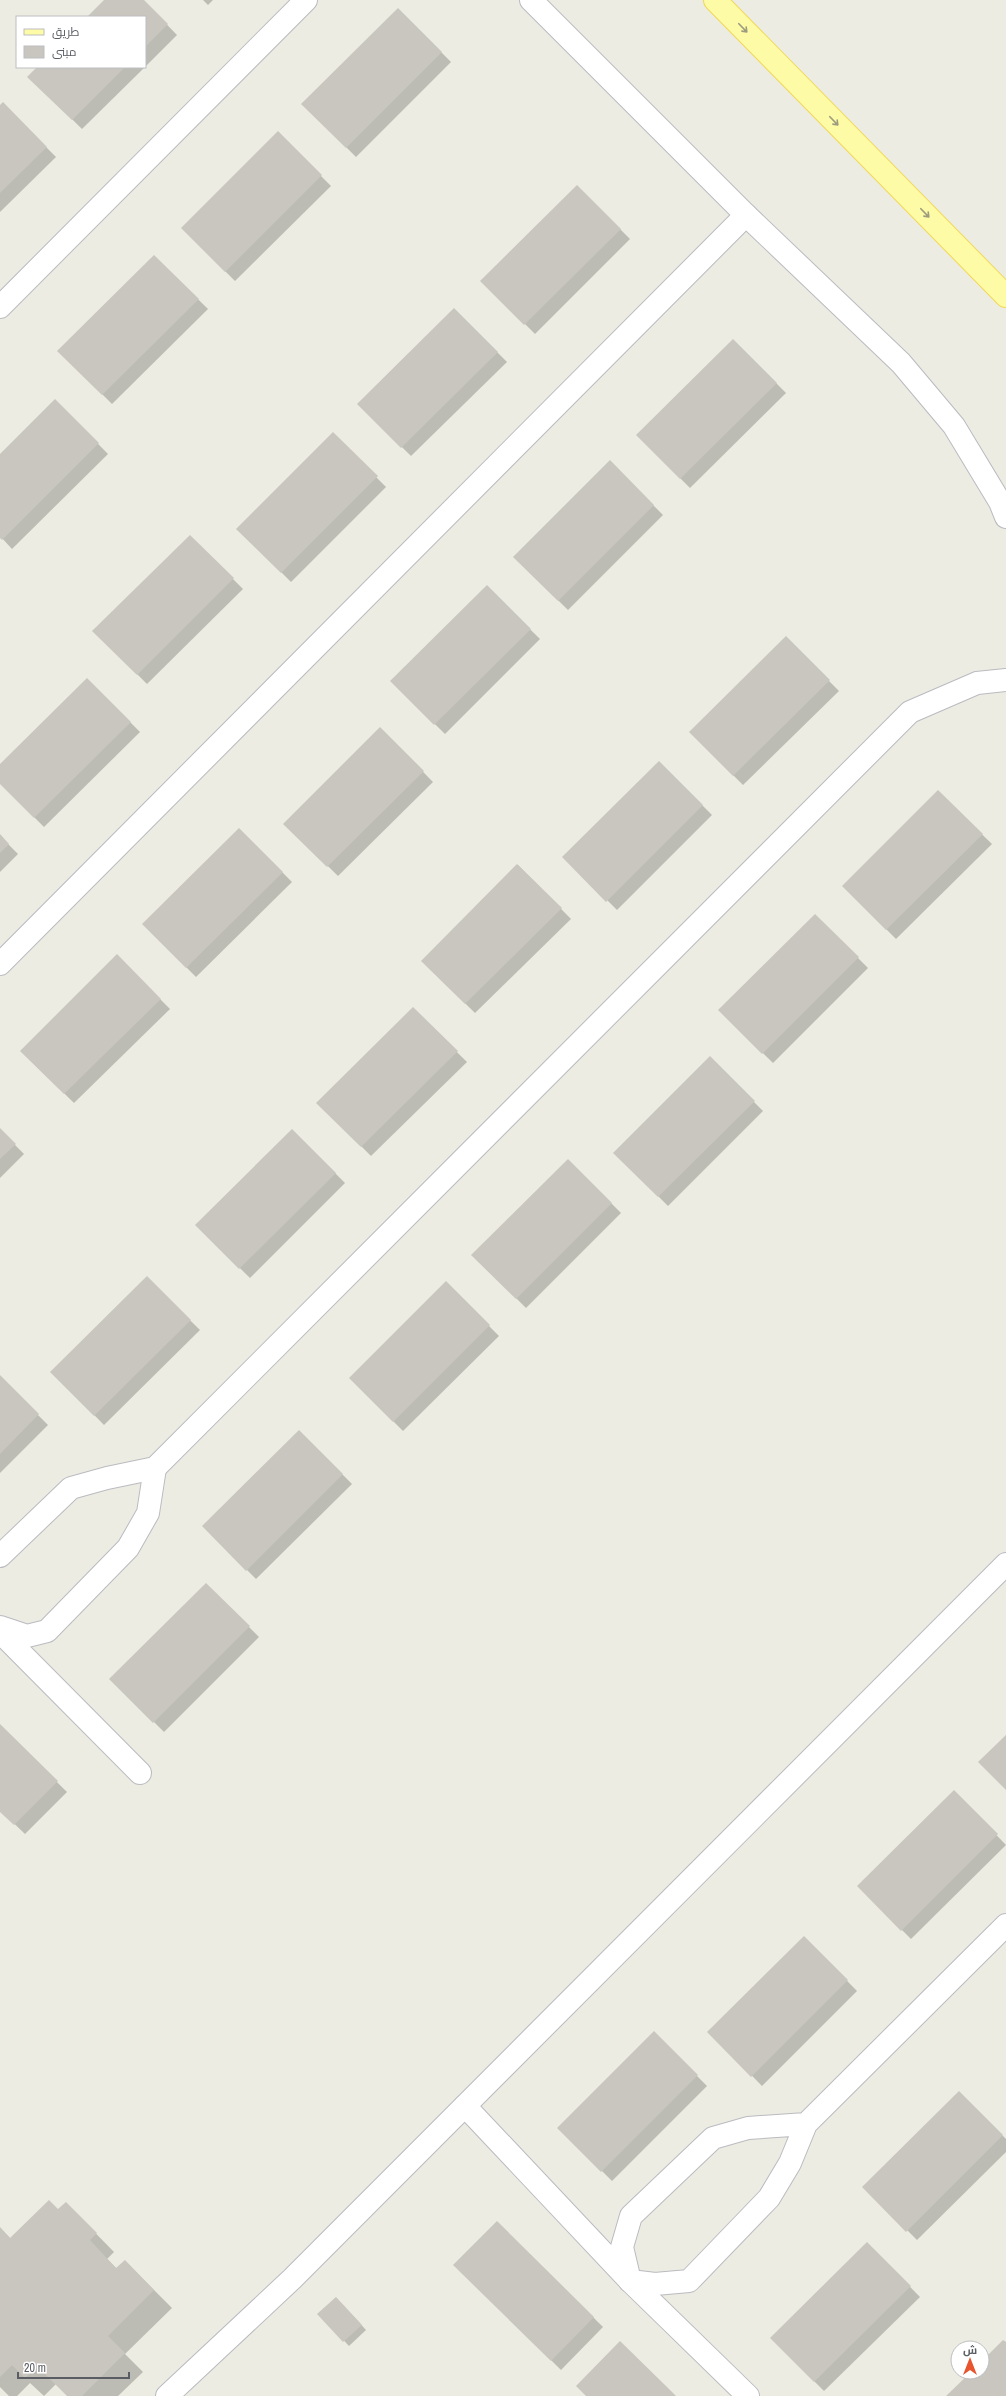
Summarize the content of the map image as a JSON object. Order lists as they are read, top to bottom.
{
  "legend": ["طريق", "مبنى"],
  "scale_bar": "20 m",
  "north": "top"
}
